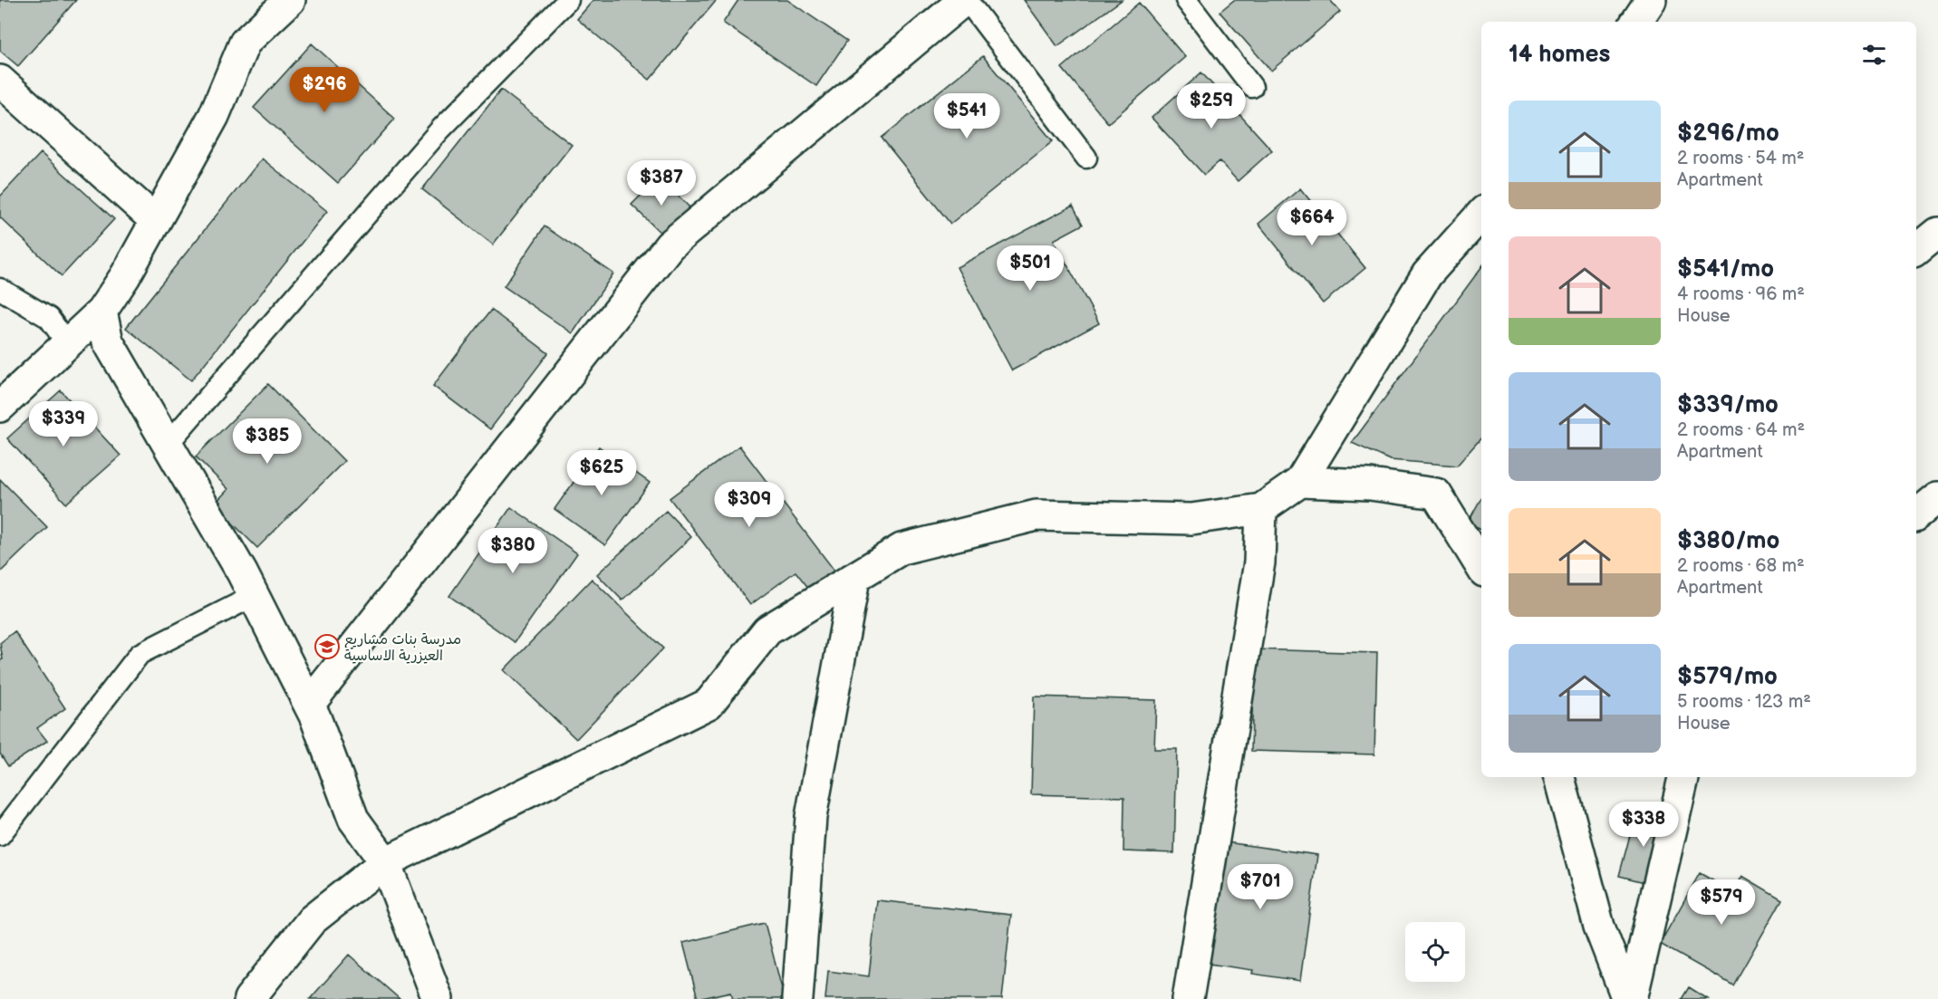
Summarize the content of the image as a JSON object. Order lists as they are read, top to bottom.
{
  "places": {
    "school or university": ["مدرسة بنات مشاريع العيزرية الاساسية"]
  },
  "page": {
    "heading": "14 homes",
    "price": [
      "$296",
      "$259",
      "$541",
      "$387",
      "$664",
      "$501",
      "$339",
      "$385",
      "$625",
      "$309",
      "$380",
      "$338",
      "$701",
      "$579"
    ],
    "list": [
      {
        "name": "$296/mo",
        "note": "2 rooms · 54 m² · Apartment"
      },
      {
        "name": "$541/mo",
        "note": "4 rooms · 96 m² · House"
      },
      {
        "name": "$339/mo",
        "note": "2 rooms · 64 m² · Apartment"
      },
      {
        "name": "$380/mo",
        "note": "2 rooms · 68 m² · Apartment"
      },
      {
        "name": "$579/mo",
        "note": "5 rooms · 123 m² · House"
      }
    ]
  }
}
